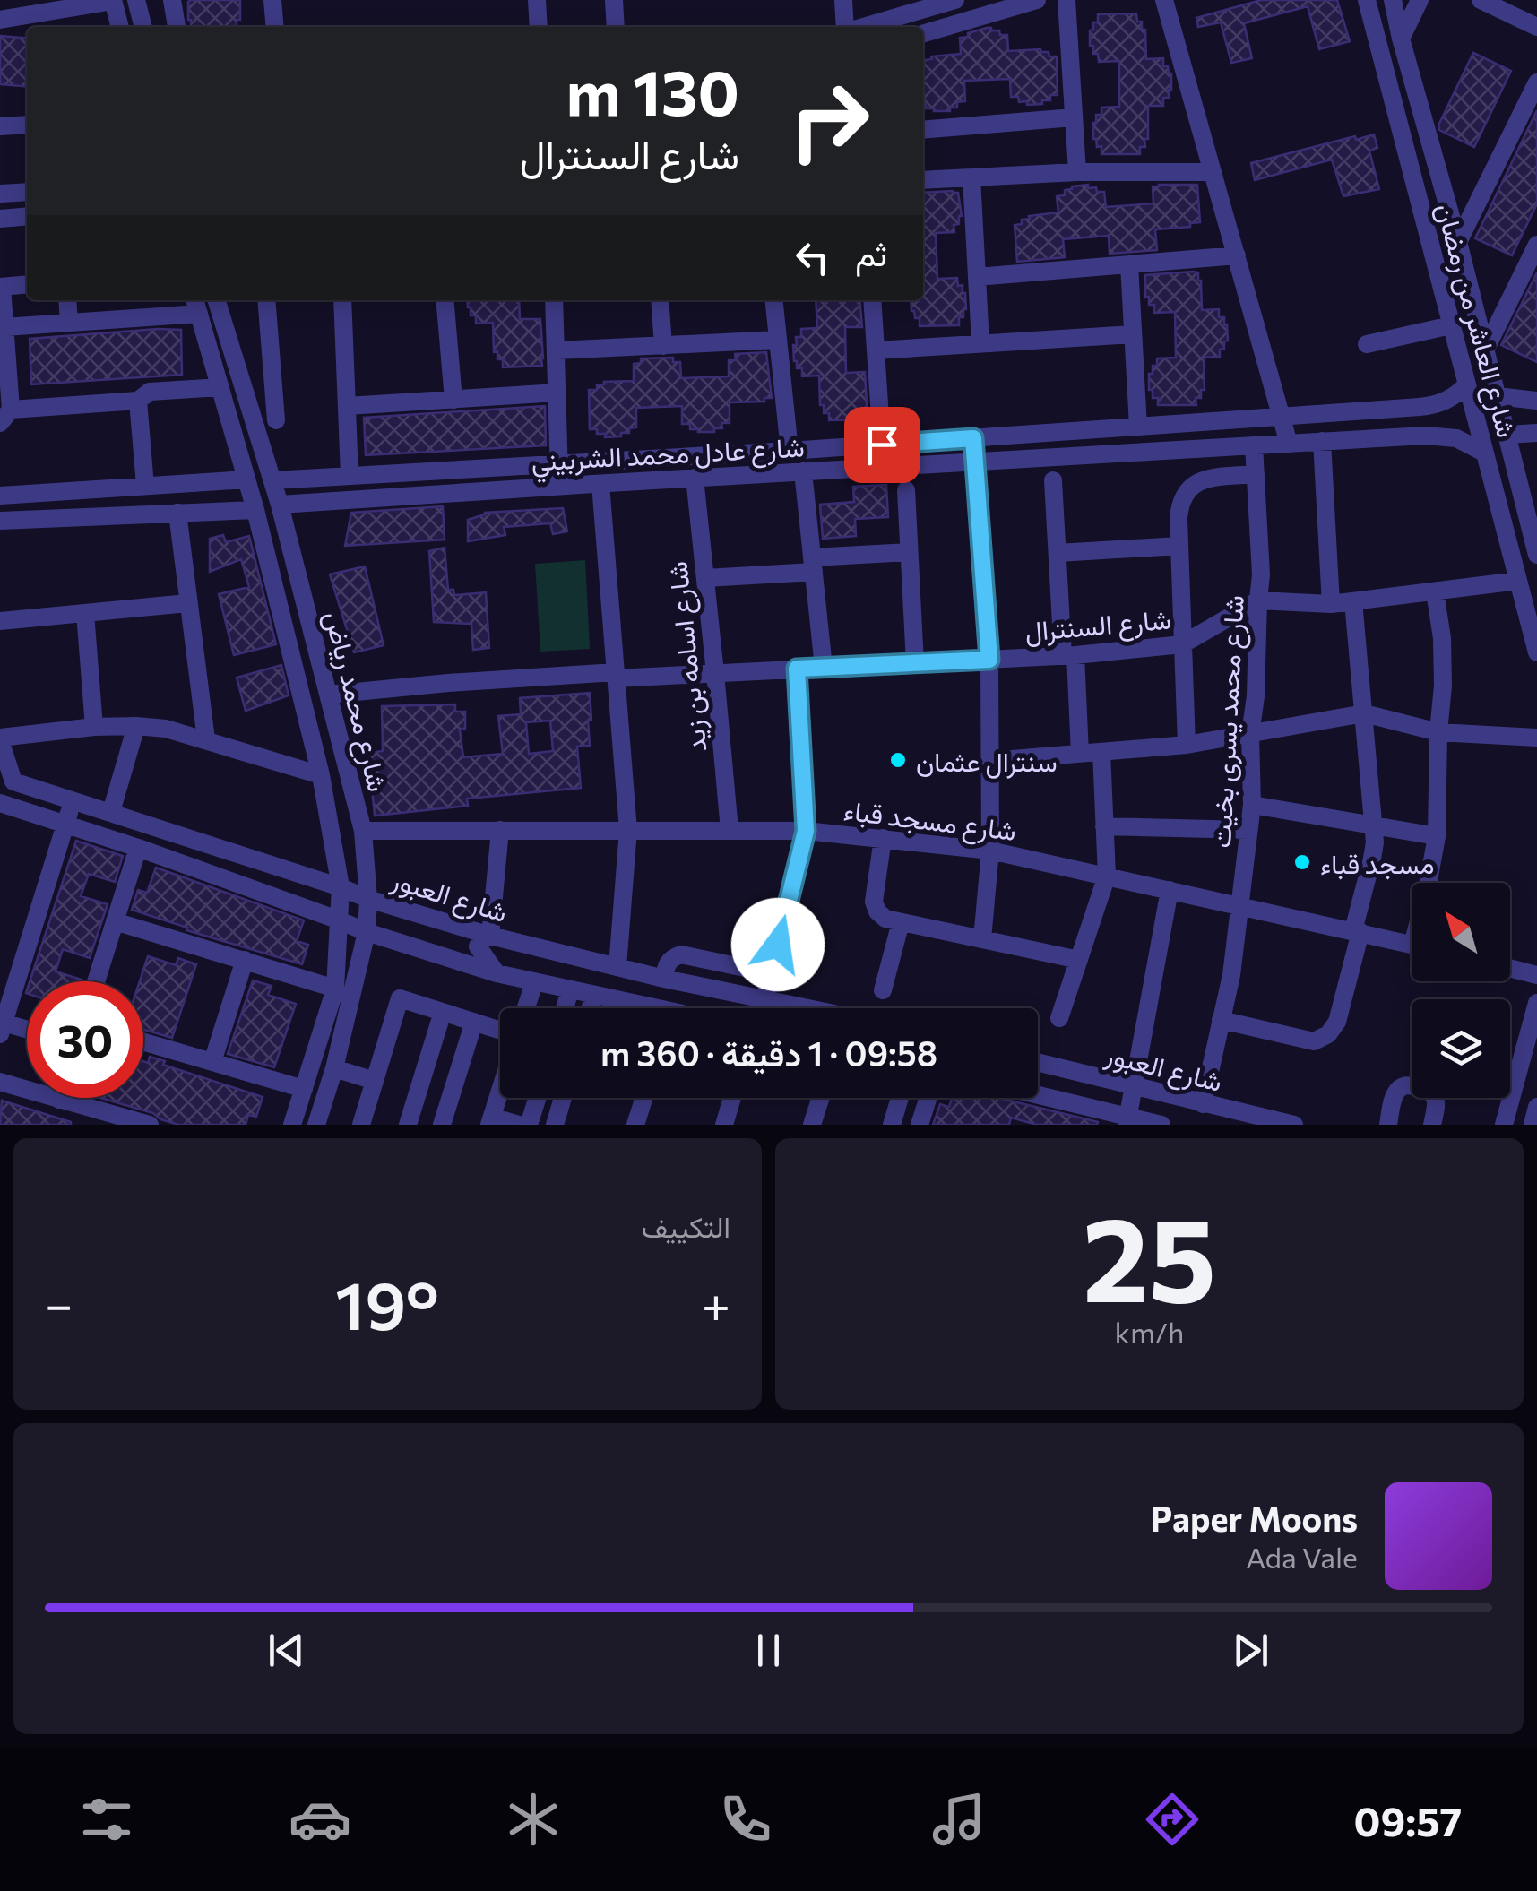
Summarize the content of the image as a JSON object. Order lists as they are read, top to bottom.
{
  "streets": {
    "street": [
      "شارع العاشر من رمضان",
      "شارع عادل محمد الشربيني",
      "شارع السنترال",
      "شارع اسامه بن زيد",
      "شارع محمد رياض",
      "شارع محمد يسرى بخيت",
      "شارع مسجد قباء",
      "شارع العبور"
    ]
  },
  "crossings": [
    ["شارع العاشر من رمضان", "شارع عادل محمد الشربيني"],
    ["شارع عادل محمد الشربيني", "شارع اسامه بن زيد"],
    ["شارع عادل محمد الشربيني", "شارع محمد رياض"],
    ["شارع عادل محمد الشربيني", "شارع محمد يسرى بخيت"],
    ["شارع السنترال", "شارع اسامه بن زيد"],
    ["شارع السنترال", "شارع محمد رياض"],
    ["شارع السنترال", "شارع محمد يسرى بخيت"],
    ["شارع اسامه بن زيد", "شارع مسجد قباء"],
    ["شارع محمد رياض", "شارع مسجد قباء"],
    ["شارع محمد رياض", "شارع العبور"],
    ["شارع محمد يسرى بخيت", "شارع مسجد قباء"],
    ["شارع محمد يسرى بخيت", "شارع العبور"]
  ],
  "places": ["سنترال عثمان", "مسجد قباء"],
  "north": "top left",
  "page": {
    "turn": ["130 m", "شارع السنترال"],
    "then": "ثم",
    "limit": "30",
    "trip": "09:58 · 1 دقيقة · 360 m",
    "tile": [
      ["25", "km/h"],
      "التكييف"
    ],
    "heat": ["−", "19°", "+"],
    "song": ["Paper Moons", "Ada Vale"],
    "tabs": "09:57"
  }
}
